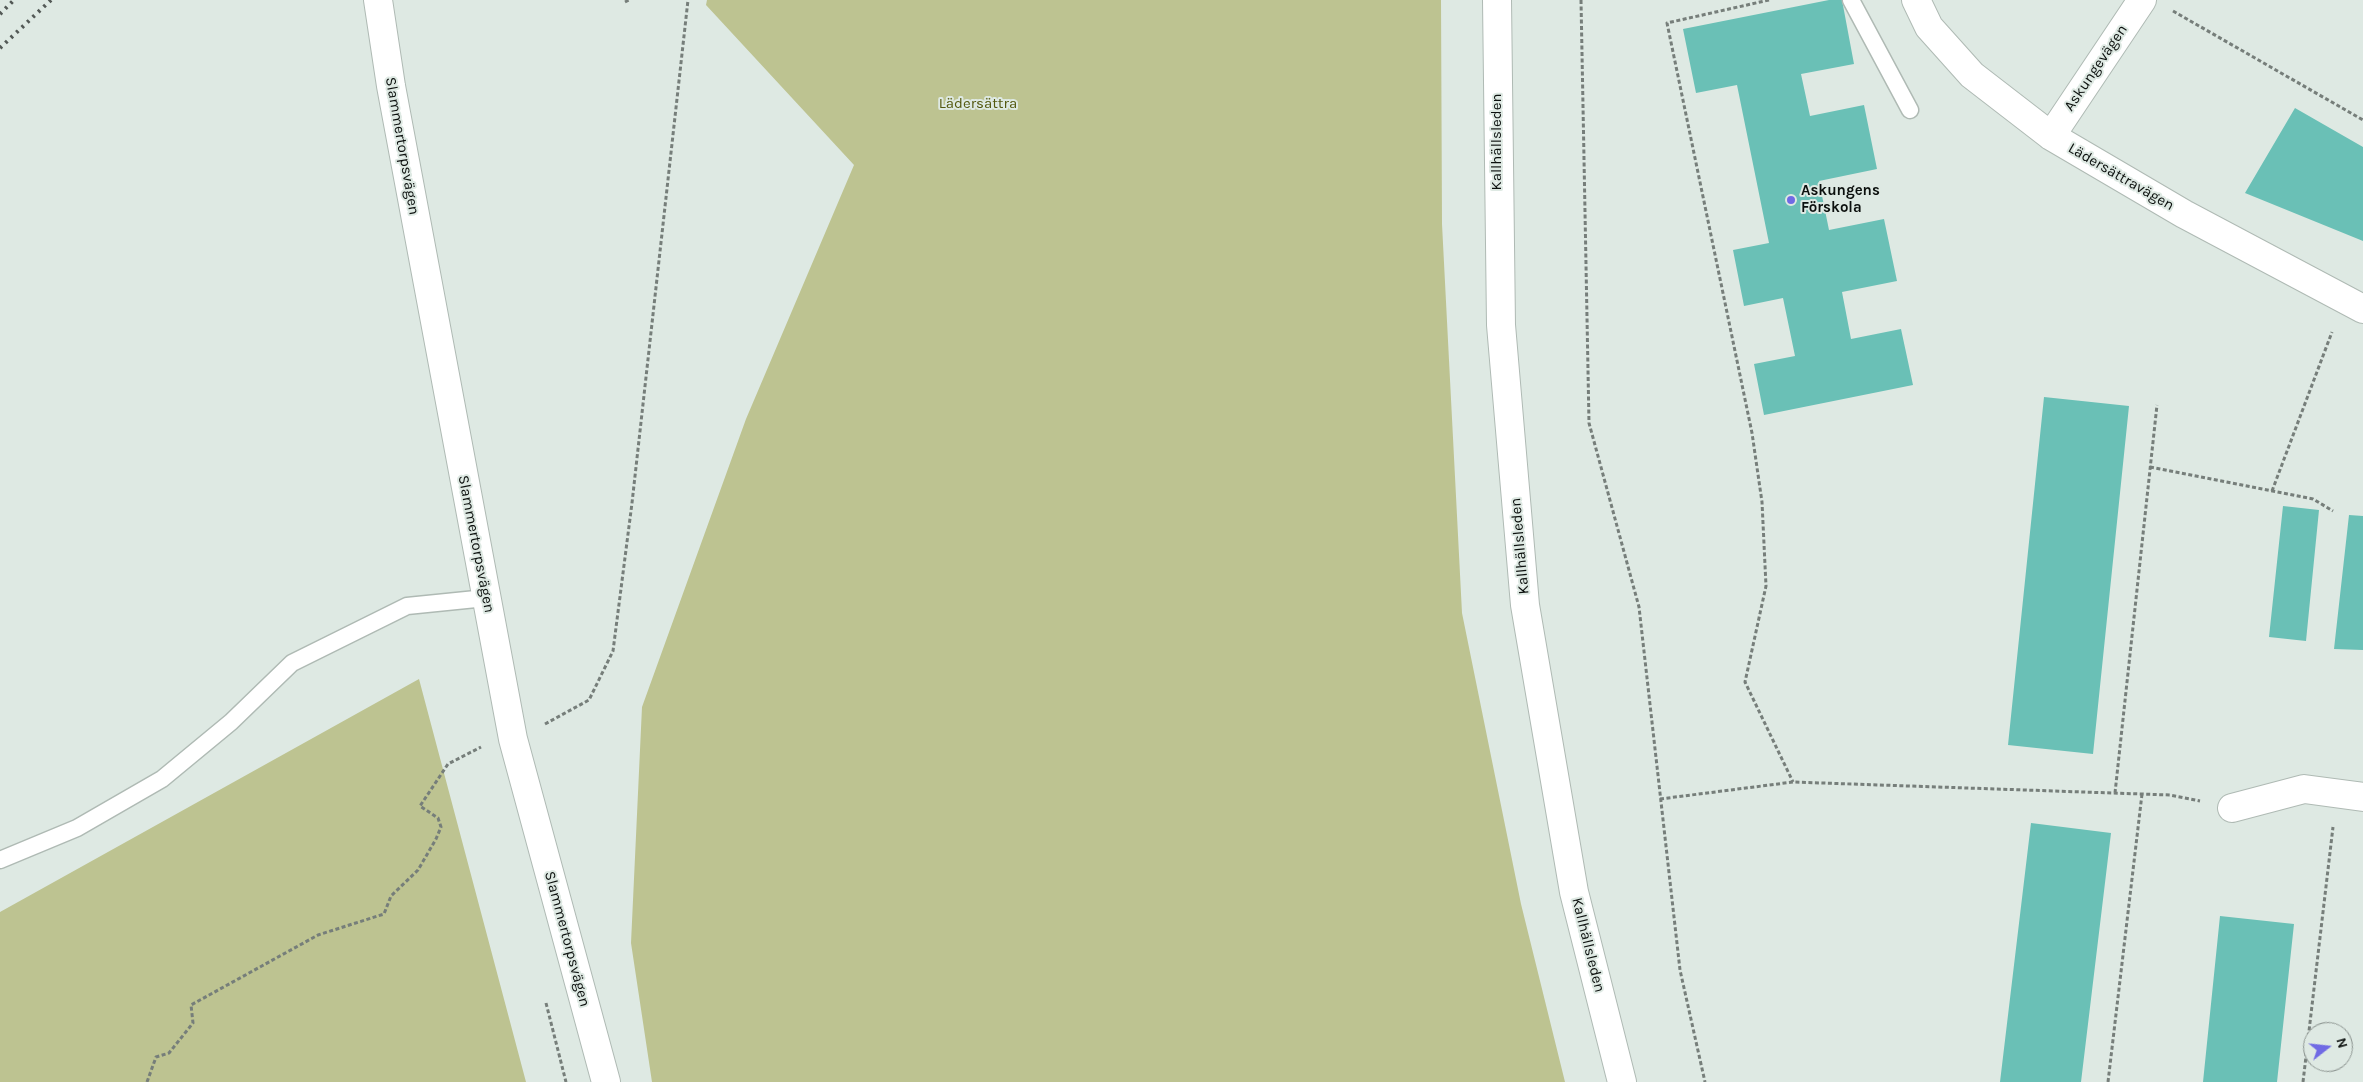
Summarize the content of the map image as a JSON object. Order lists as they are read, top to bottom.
{
  "streets": {
    "street": [
      "Askungevägen",
      "Kallhällsleden",
      "Slammertorpsvägen",
      "Lädersättravägen"
    ]
  },
  "crossings": [
    ["Askungevägen", "Lädersättravägen"]
  ],
  "parks": ["Lädersättra"],
  "places": ["Askungens Förskola"],
  "north": "right"
}
